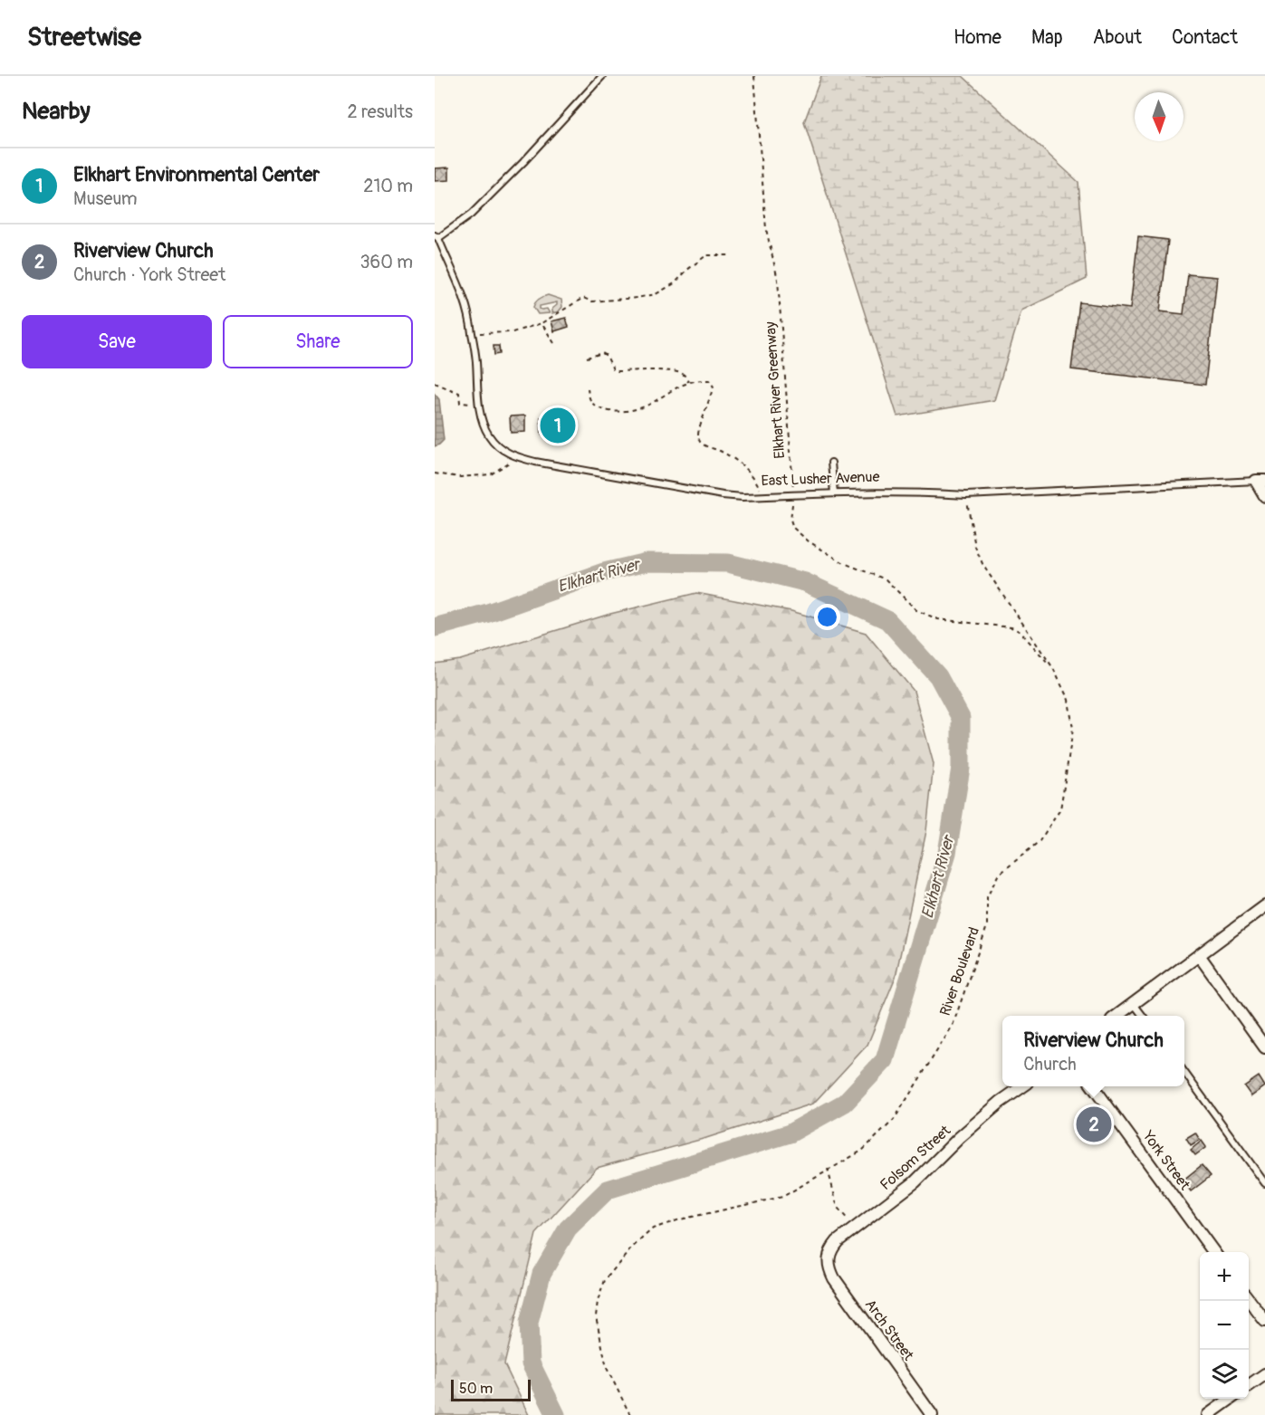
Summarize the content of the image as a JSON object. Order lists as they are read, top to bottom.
{
  "streets": {
    "street": ["Folsom Street", "York Street", "Arch Street"],
    "lane": ["East Lusher Avenue"],
    "path": ["Elkhart River Greenway", "River Boulevard"]
  },
  "crossings": [
    ["Elkhart River Greenway", "East Lusher Avenue"],
    ["Elkhart River Greenway", "River Boulevard"],
    ["East Lusher Avenue", "River Boulevard"],
    ["Folsom Street", "Arch Street"]
  ],
  "water": ["Elkhart River"],
  "scale_bar": "50 m",
  "north": "bottom",
  "page": {
    "header": "Streetwise",
    "nav": [
      "Home",
      "Map",
      "About",
      "Contact"
    ],
    "heading": ["Nearby", "2 results"],
    "list": [
      {
        "mark": "1",
        "name": "Elkhart Environmental Center",
        "note": "Museum",
        "value": "210 m"
      },
      {
        "mark": "2",
        "name": "Riverview Church",
        "note": "Church · York Street",
        "value": "360 m"
      }
    ],
    "buttons": ["Save", "Share"],
    "pins": ["1", "2"],
    "popup": ["Riverview Church", "Church"],
    "map_buttons": ["+", "−"],
    "scale": "50 m"
  }
}
